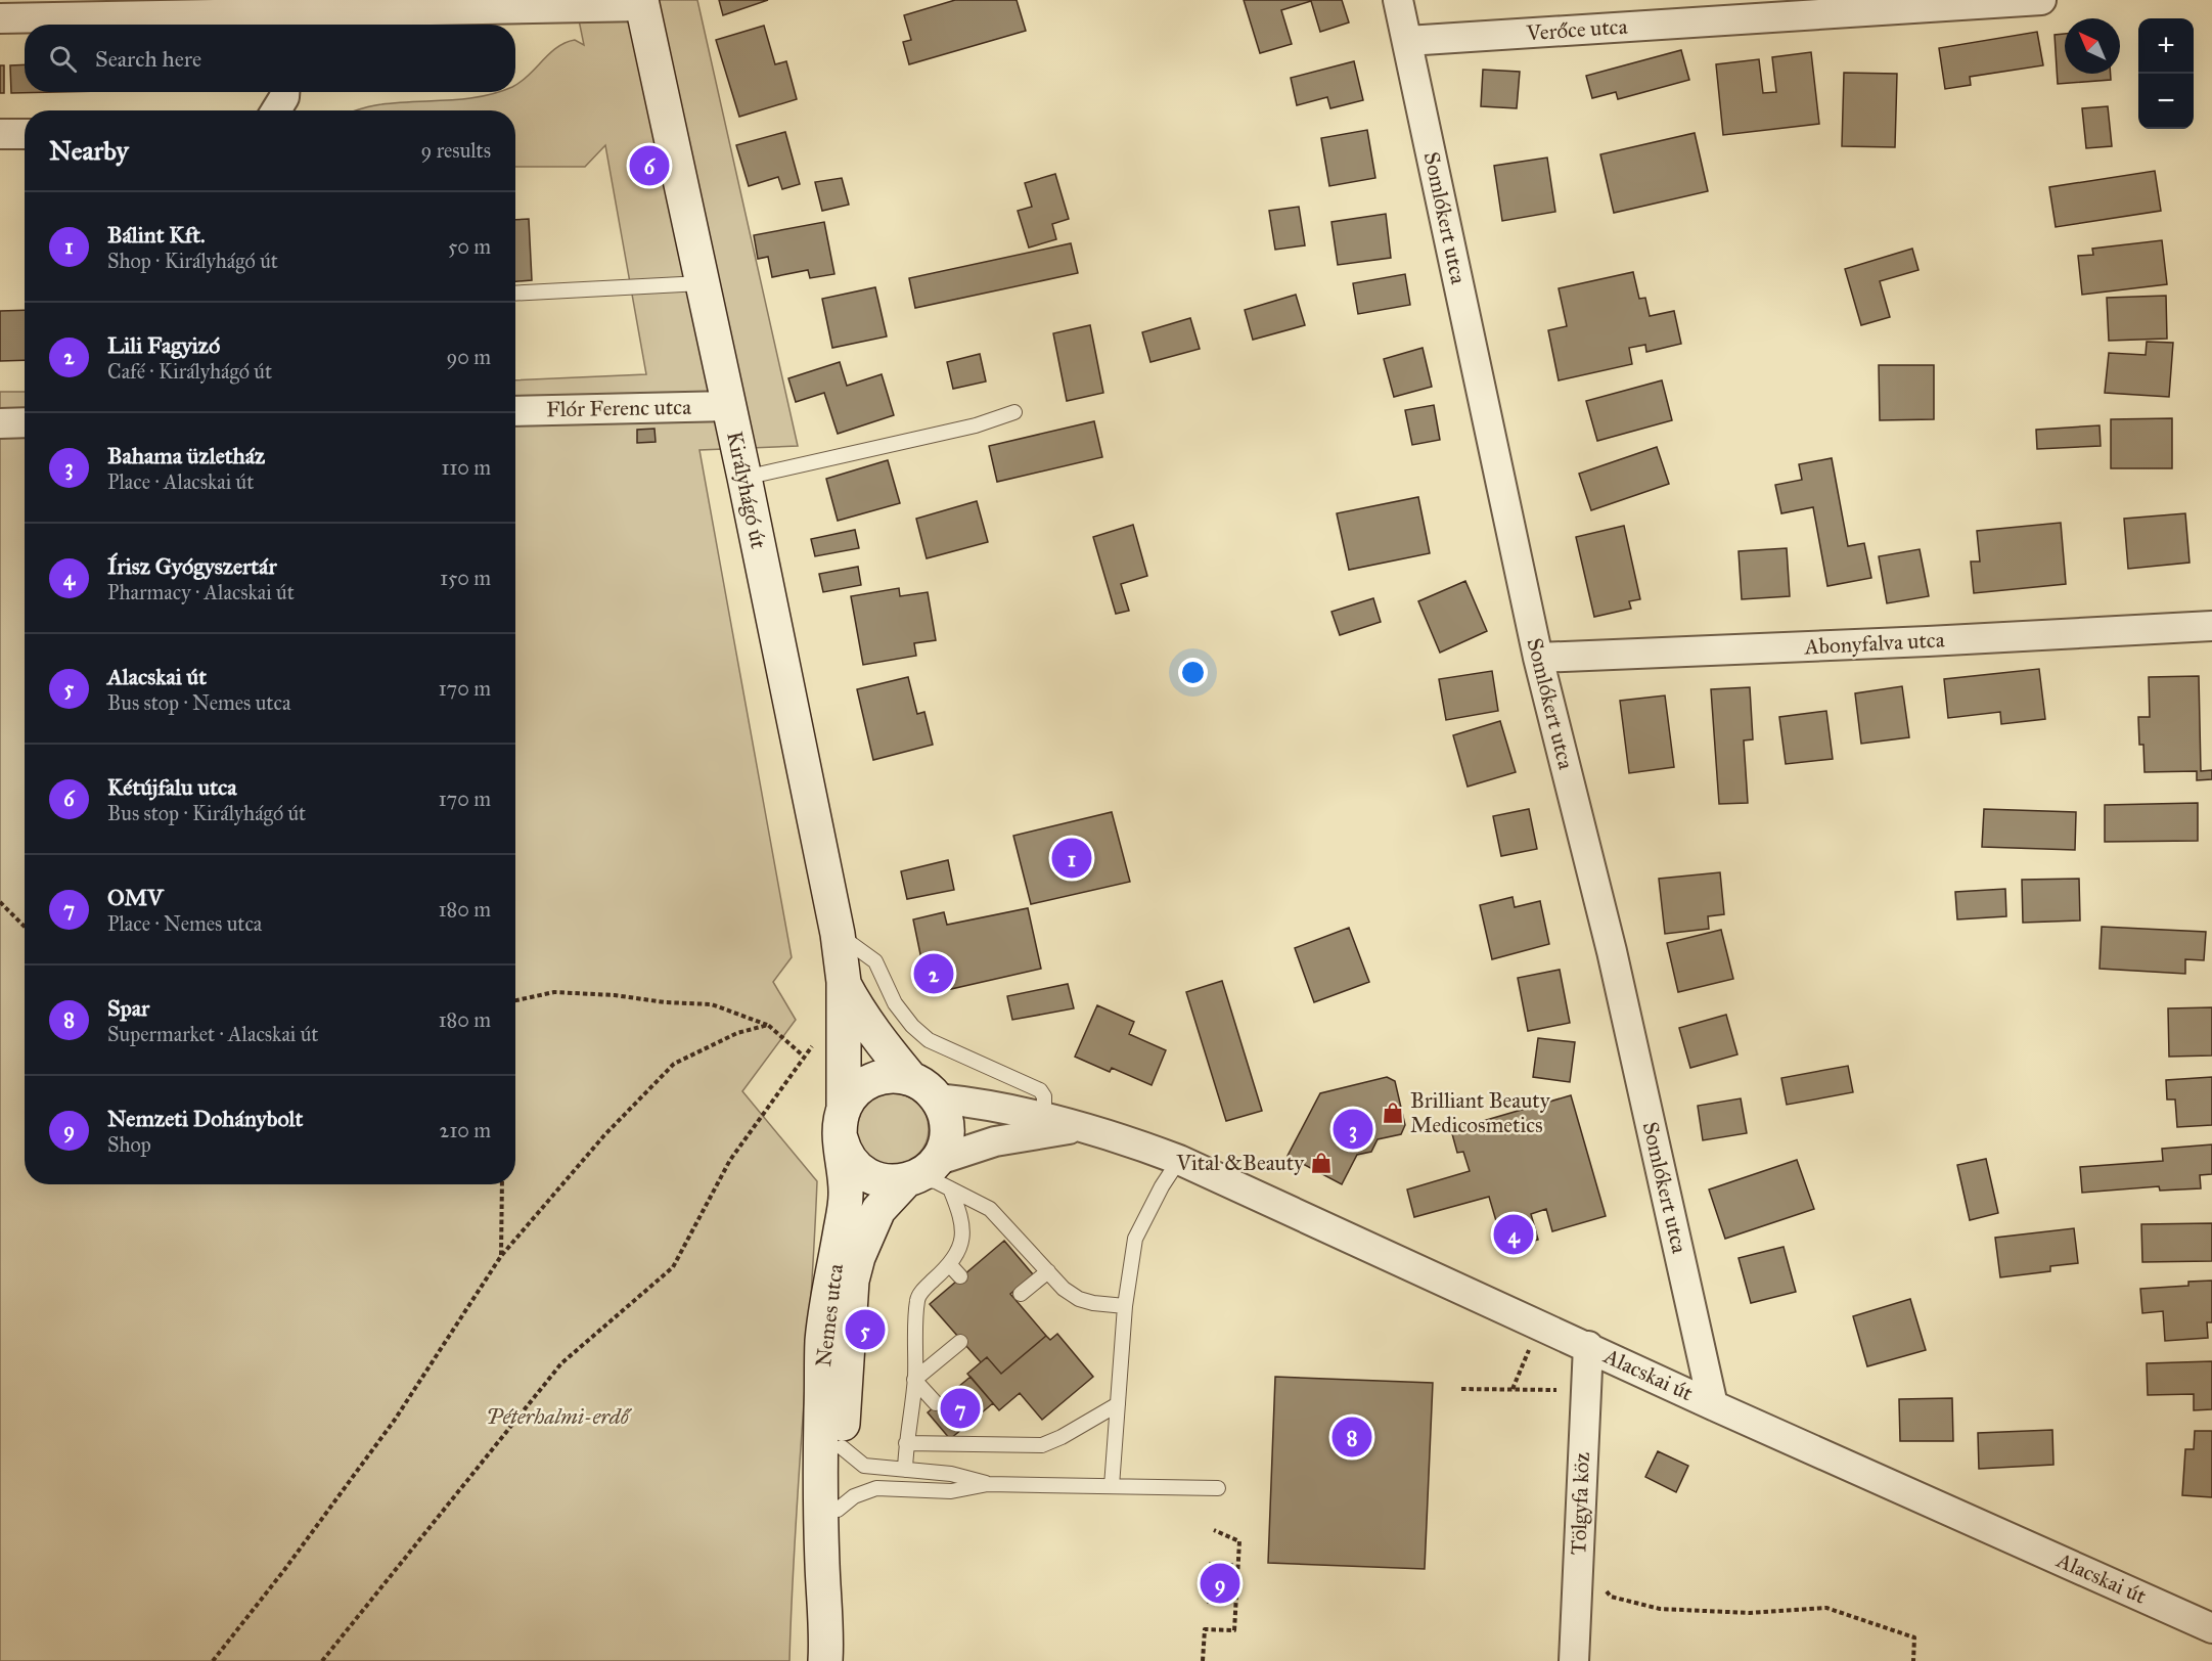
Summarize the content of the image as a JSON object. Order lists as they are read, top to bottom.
{
  "streets": {
    "street": [
      "Verőce utca",
      "Somlókert utca",
      "Flór Ferenc utca",
      "Királyhágó út",
      "Abonyfalva utca",
      "Nemes utca",
      "Alacskai út",
      "Tölgyfa köz"
    ]
  },
  "crossings": [
    ["Verőce utca", "Somlókert utca"],
    ["Somlókert utca", "Abonyfalva utca"],
    ["Somlókert utca", "Alacskai út"],
    ["Flór Ferenc utca", "Királyhágó út"],
    ["Királyhágó út", "Nemes utca"],
    ["Királyhágó út", "Alacskai út"],
    ["Nemes utca", "Alacskai út"],
    ["Alacskai út", "Tölgyfa köz"]
  ],
  "parks": ["Péterhalmi-erdő"],
  "places": {
    "shop": ["Brilliant Beauty Medicosmetics", "Vital &Beauty"]
  },
  "north": "top left",
  "page": {
    "map_buttons": ["+", "−"],
    "search": "Search here",
    "heading": ["Nearby", "9 results"],
    "pins": [
      "6",
      "1",
      "2",
      "3",
      "4",
      "5",
      "7",
      "8",
      "9"
    ],
    "list": [
      {
        "mark": "1",
        "name": "Bálint Kft.",
        "note": "Shop · Királyhágó út",
        "value": "50 m"
      },
      {
        "mark": "2",
        "name": "Lili Fagyizó",
        "note": "Café · Királyhágó út",
        "value": "90 m"
      },
      {
        "mark": "3",
        "name": "Bahama üzletház",
        "note": "Place · Alacskai út",
        "value": "110 m"
      },
      {
        "mark": "4",
        "name": "Írisz Gyógyszertár",
        "note": "Pharmacy · Alacskai út",
        "value": "150 m"
      },
      {
        "mark": "5",
        "name": "Alacskai út",
        "note": "Bus stop · Nemes utca",
        "value": "170 m"
      },
      {
        "mark": "6",
        "name": "Kétújfalu utca",
        "note": "Bus stop · Királyhágó út",
        "value": "170 m"
      },
      {
        "mark": "7",
        "name": "OMV",
        "note": "Place · Nemes utca",
        "value": "180 m"
      },
      {
        "mark": "8",
        "name": "Spar",
        "note": "Supermarket · Alacskai út",
        "value": "180 m"
      },
      {
        "mark": "9",
        "name": "Nemzeti Dohánybolt",
        "note": "Shop",
        "value": "210 m"
      }
    ]
  }
}
